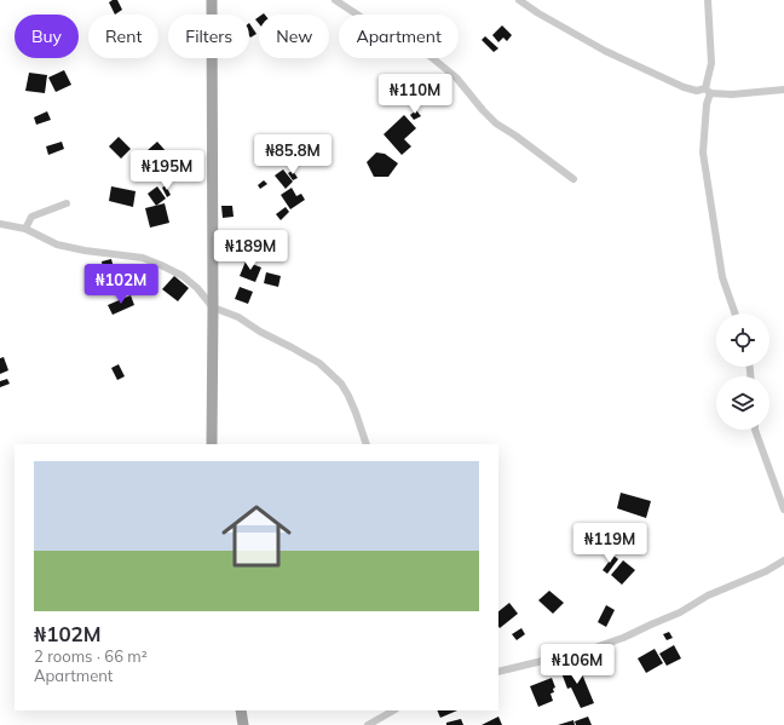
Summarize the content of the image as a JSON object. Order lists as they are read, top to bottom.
{
  "page": {
    "chip": [
      "Buy",
      "Rent",
      "Filters",
      "New",
      "Apartment"
    ],
    "price": [
      "₦110M",
      "₦85.8M",
      "₦195M",
      "₦189M",
      "₦102M",
      "₦119M",
      "₦106M"
    ],
    "list": [
      {
        "name": "₦102M",
        "note": "2 rooms · 66 m² · Apartment"
      }
    ]
  }
}
